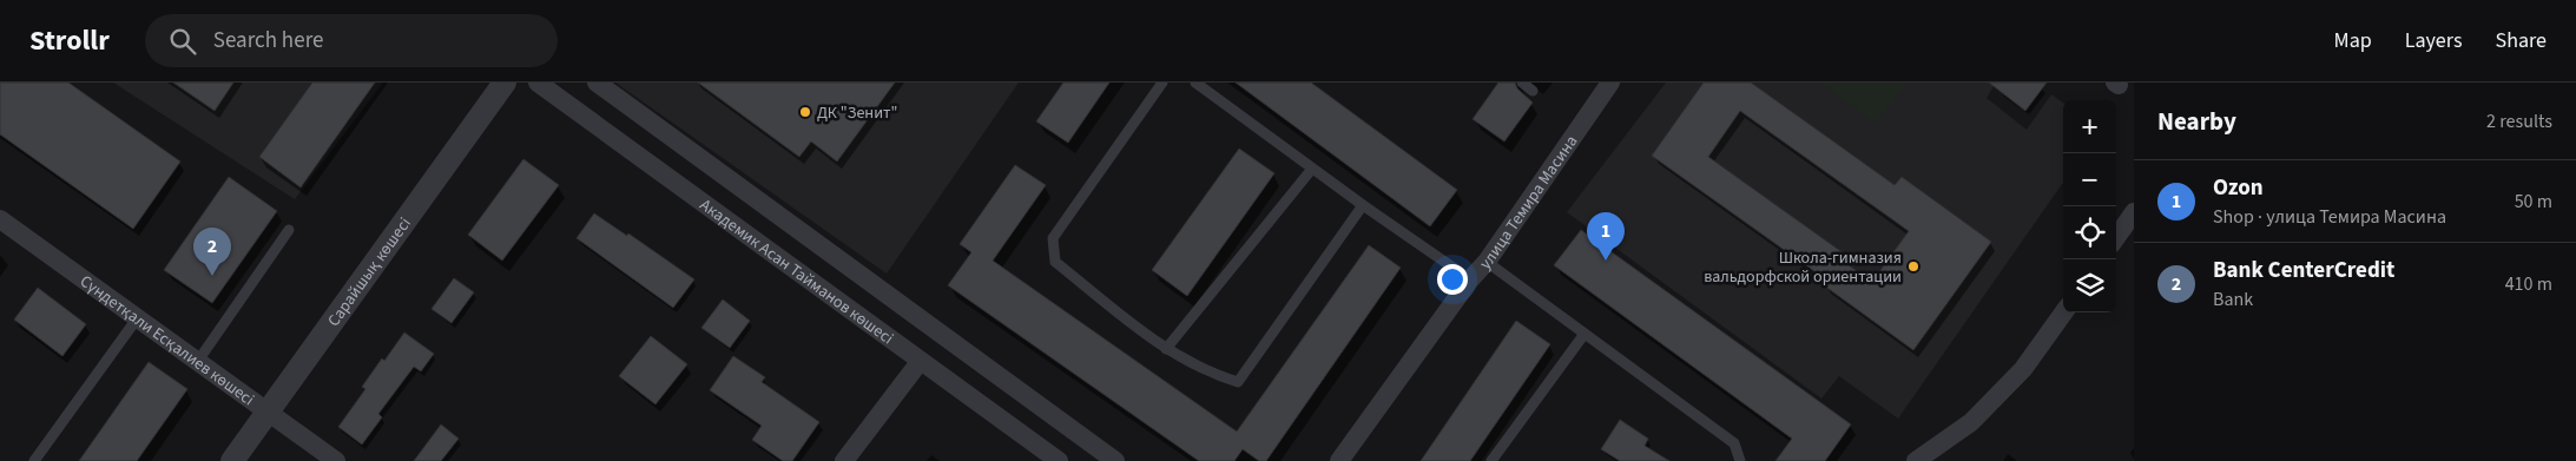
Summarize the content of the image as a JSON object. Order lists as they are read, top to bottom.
{
  "streets": {
    "street": [
      "улица Темира Масина",
      "Сарайшық көшесі",
      "Академик Асан Тайманов көшесі",
      "Сүндетқали Есқалиев көшесі"
    ]
  },
  "crossings": [
    ["Сарайшық көшесі", "Сүндетқали Есқалиев көшесі"]
  ],
  "places": ["ДК \"Зенит\"", "Школа-гимназия вальдорфской ориентации"],
  "page": {
    "header": "Strollr",
    "search": "Search here",
    "nav": ["Map", "Layers", "Share"],
    "heading": ["Nearby", "2 results"],
    "map_buttons": ["+", "−"],
    "list": [
      {
        "mark": "1",
        "name": "Ozon",
        "note": "Shop · улица Темира Масина",
        "value": "50 m"
      },
      {
        "mark": "2",
        "name": "Bank CenterCredit",
        "note": "Bank",
        "value": "410 m"
      }
    ],
    "pins": ["1", "2"]
  }
}
